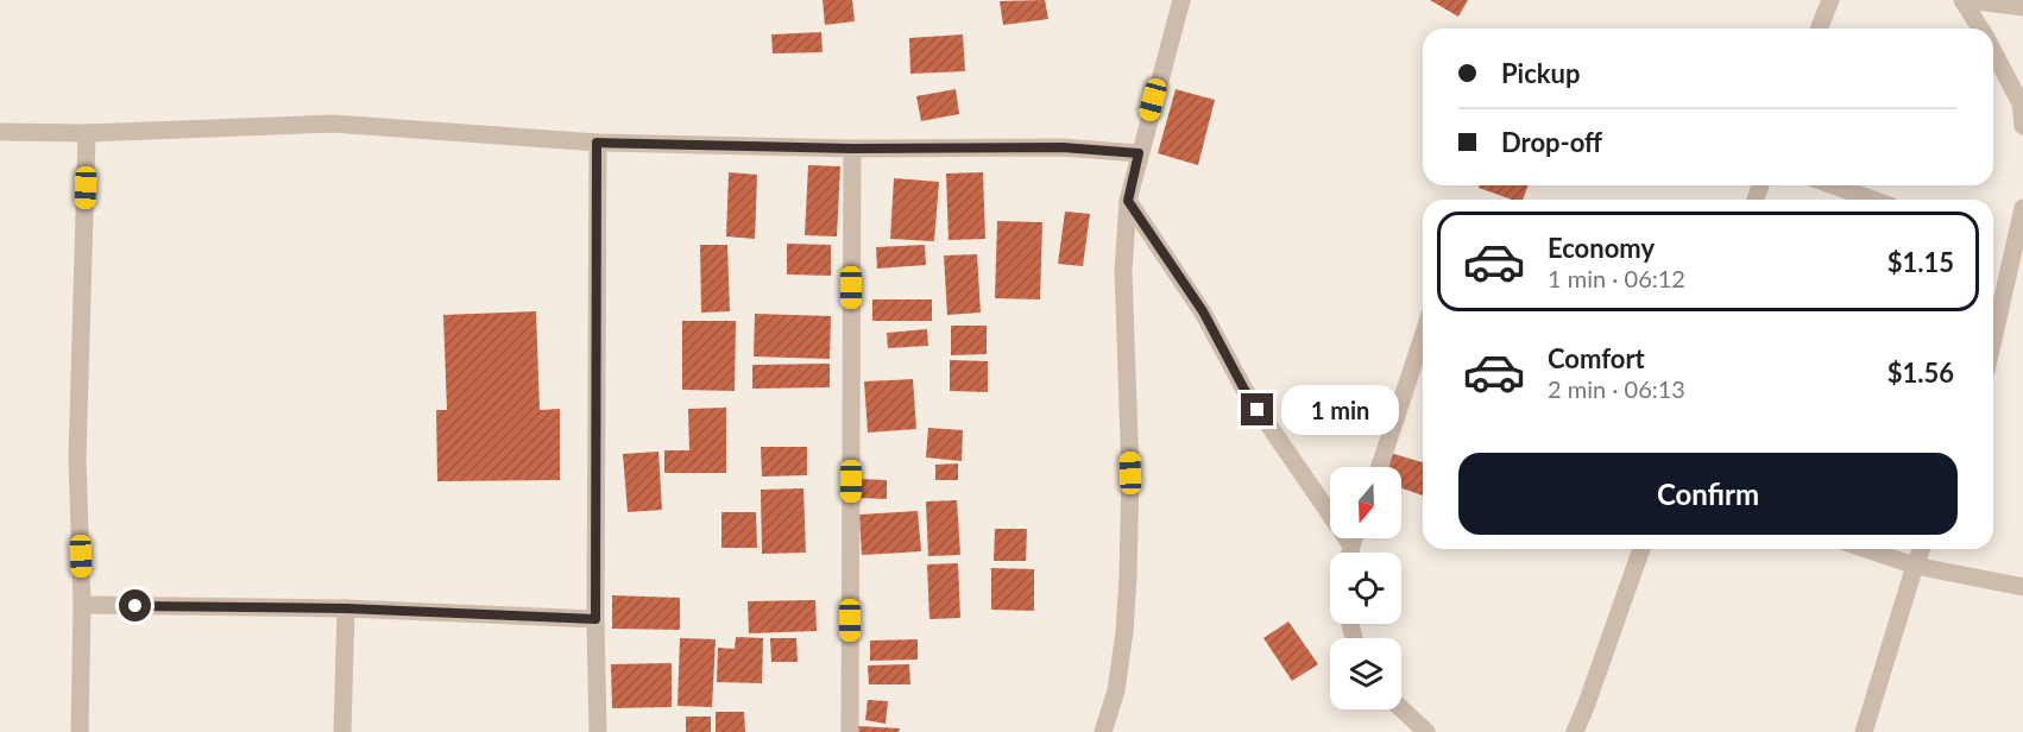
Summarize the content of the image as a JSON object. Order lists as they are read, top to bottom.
{
  "north": "bottom",
  "page": {
    "banner": ["Pickup", "Drop-off"],
    "list": [
      {
        "name": "Economy",
        "note": "1 min · 06:12",
        "value": "$1.15"
      },
      {
        "name": "Comfort",
        "note": "2 min · 06:13",
        "value": "$1.56"
      }
    ],
    "bubble": "1 min",
    "buttons": "Confirm"
  }
}
